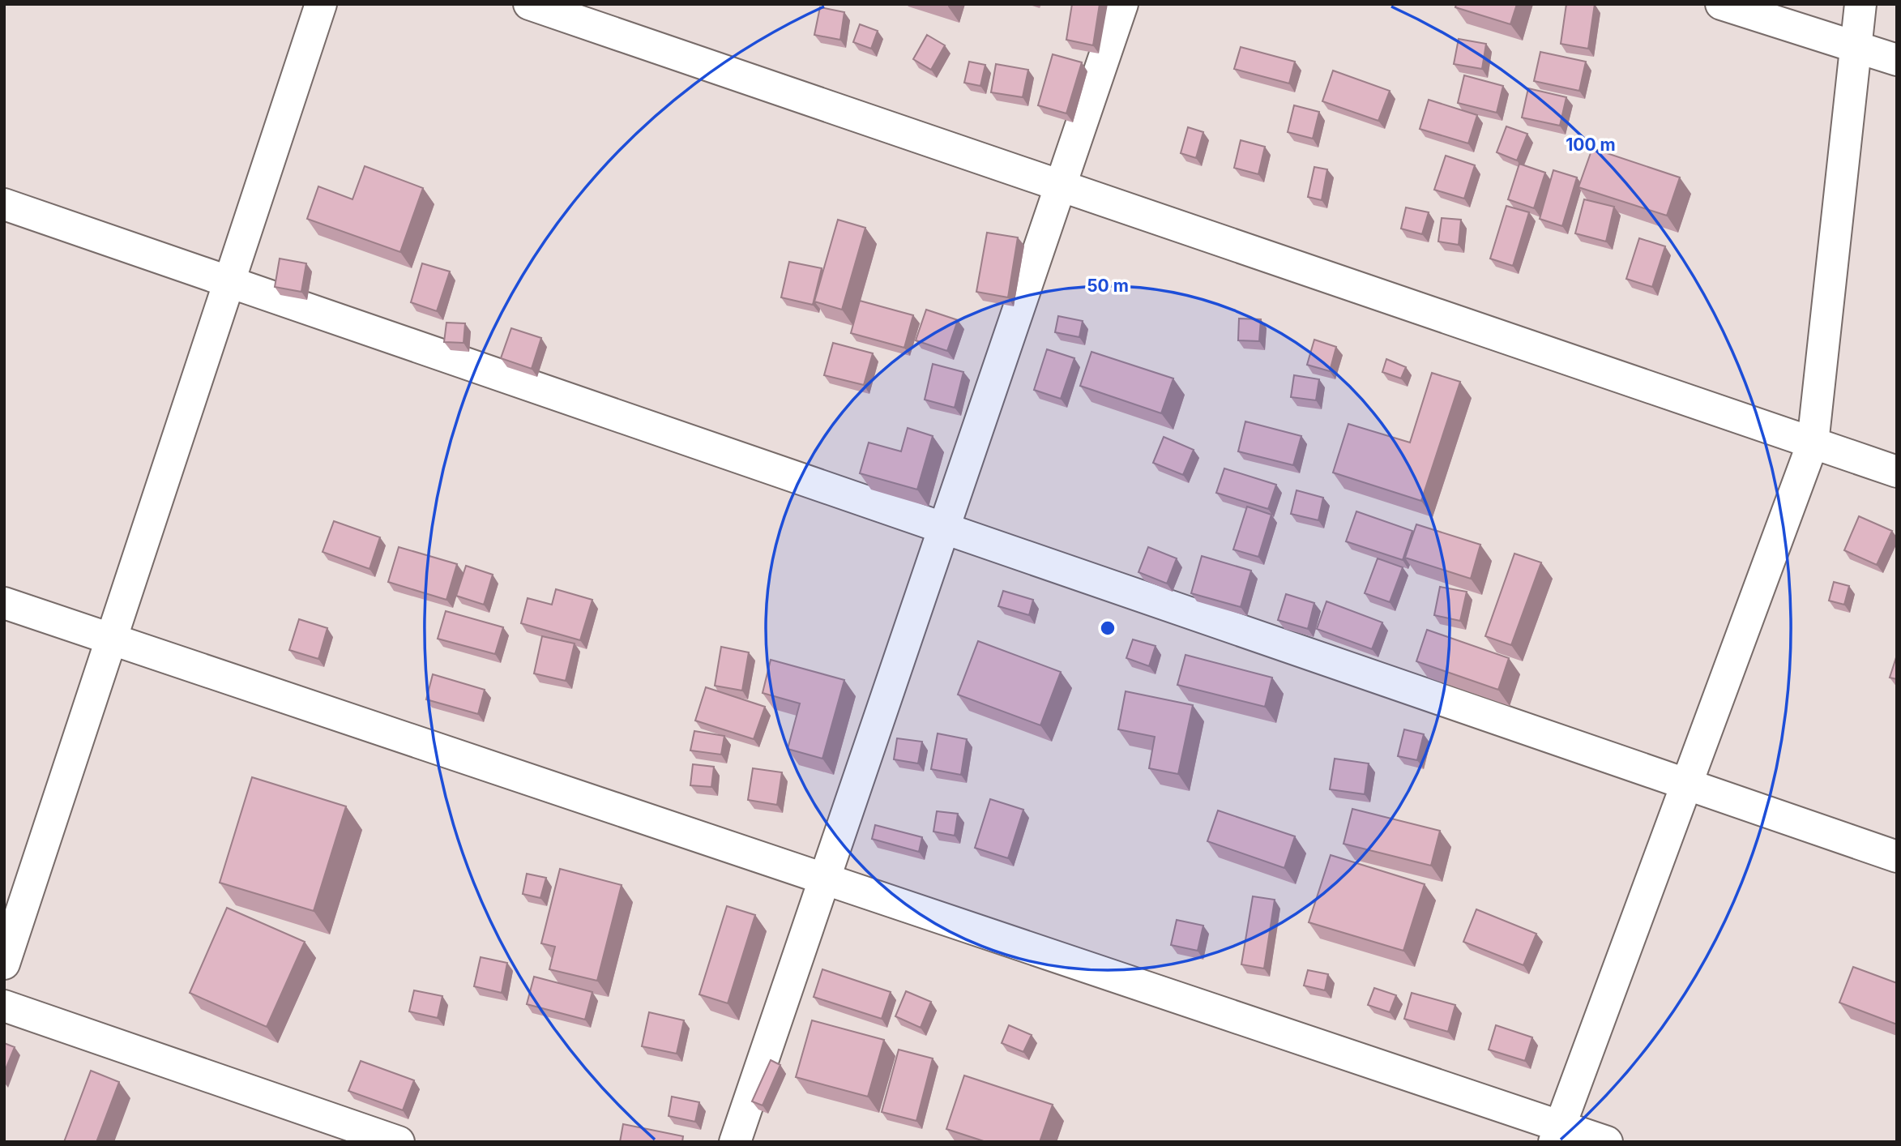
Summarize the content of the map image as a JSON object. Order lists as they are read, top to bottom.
{
  "rings": ["100 m", "50 m"]
}
